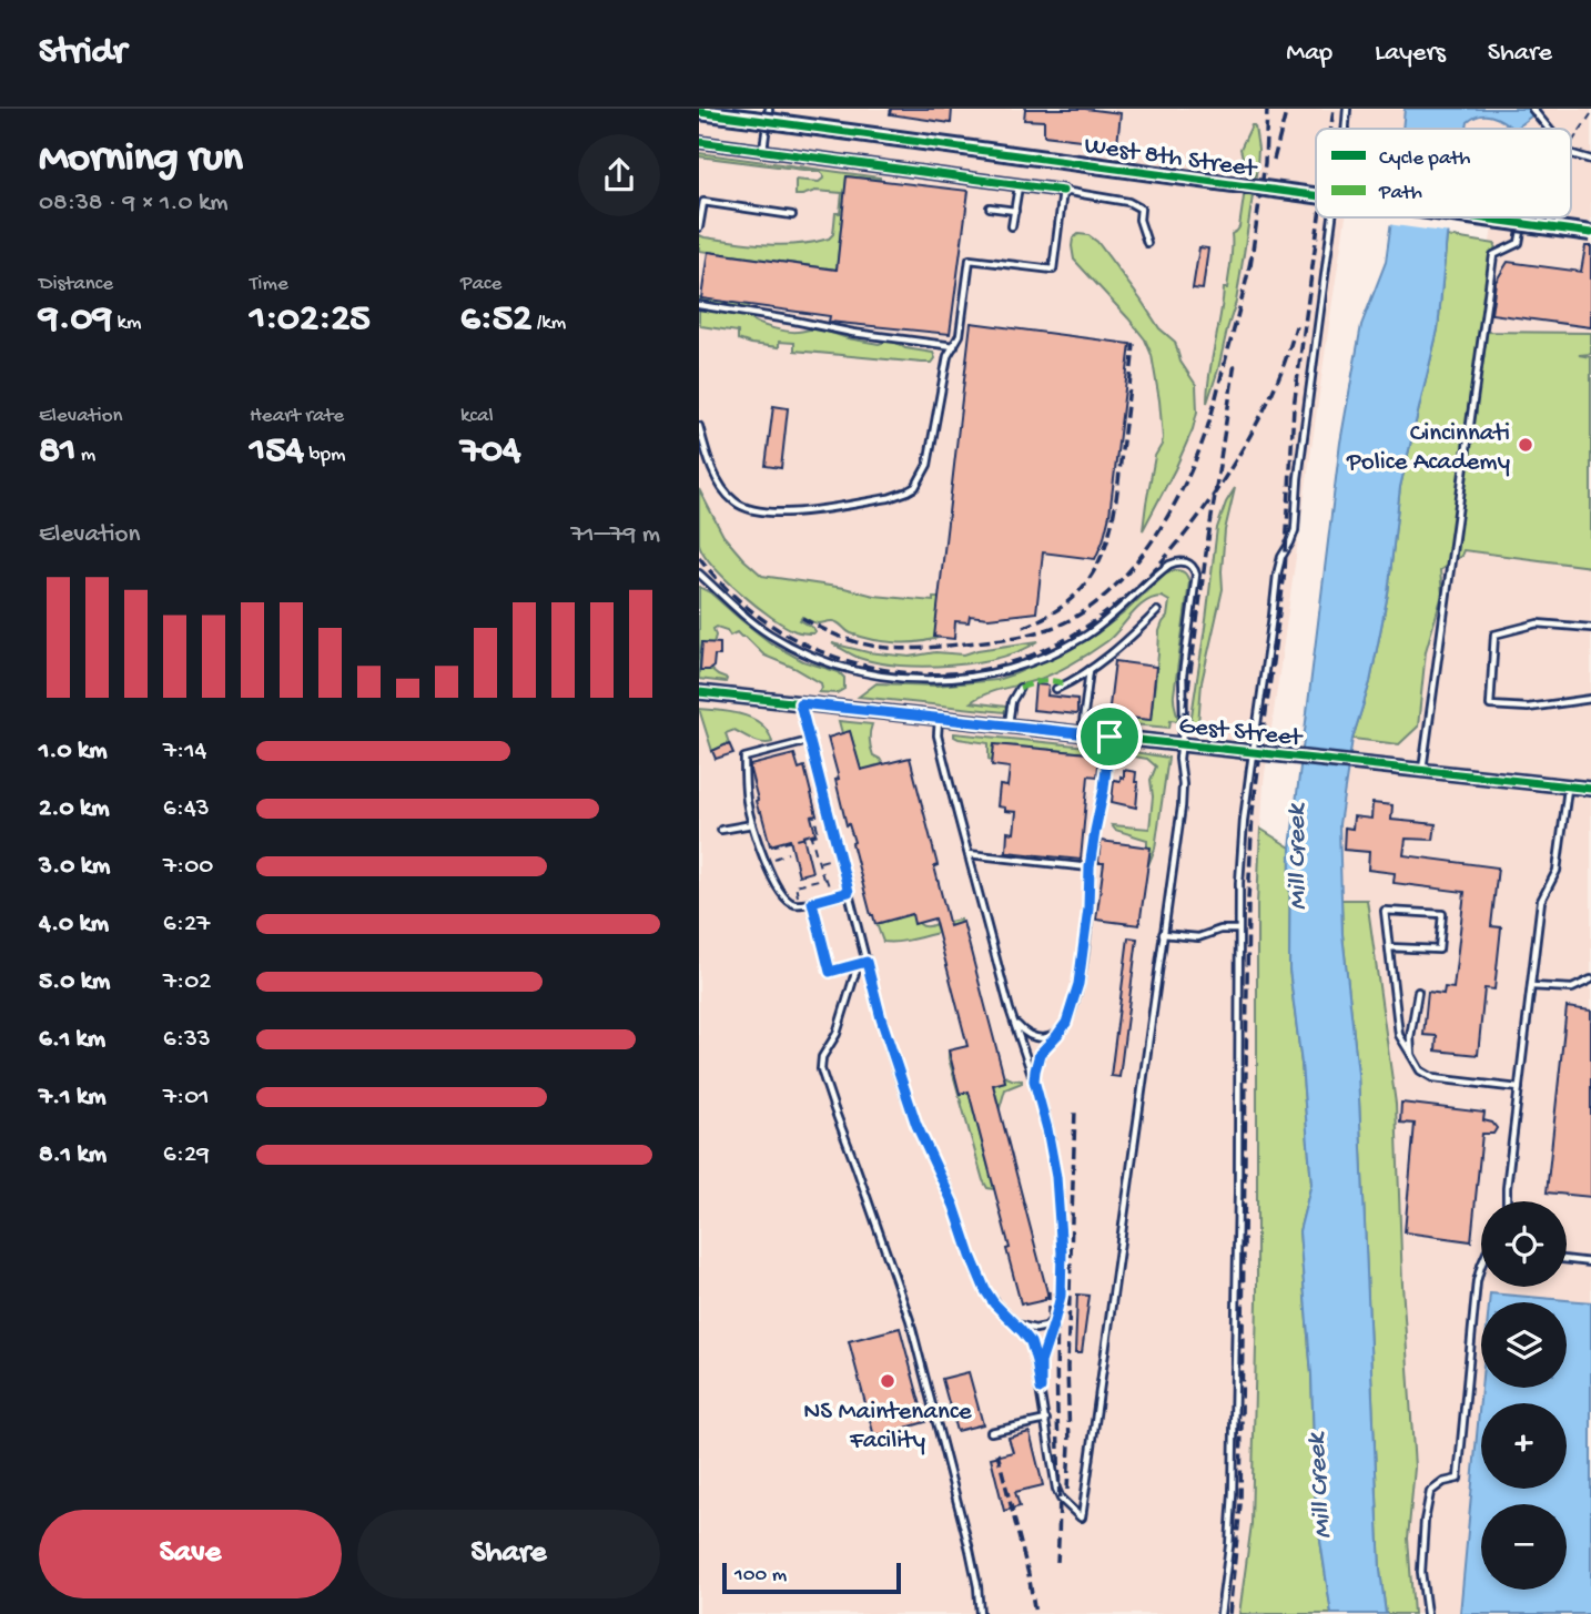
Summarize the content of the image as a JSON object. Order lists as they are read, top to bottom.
{
  "streets": {
    "main road": ["West 8th Street"],
    "street": ["Gest Street"]
  },
  "water": ["Mill Creek"],
  "places": ["Cincinnati Police Academy", "NS Maintenance Facility"],
  "legend": ["Cycle path", "Path"],
  "scale_bar": "100 m",
  "page": {
    "header": "Stridr",
    "nav": ["Map", "Layers", "Share"],
    "heading": ["Morning run", "08:38 · 9 × 1.0 km"],
    "stats": [
      ["Distance", "9.09 km"],
      ["Time", "1:02:25"],
      ["Pace", "6:52 /km"],
      ["Elevation", "81 m"],
      ["Heart rate", "154 bpm"],
      ["kcal", "704"]
    ],
    "chart": ["Elevation", "71–79 m"],
    "list": [
      {
        "name": "1.0 km",
        "note": "7:14"
      },
      {
        "name": "2.0 km",
        "note": "6:43"
      },
      {
        "name": "3.0 km",
        "note": "7:00"
      },
      {
        "name": "4.0 km",
        "note": "6:27"
      },
      {
        "name": "5.0 km",
        "note": "7:02"
      },
      {
        "name": "6.1 km",
        "note": "6:33"
      },
      {
        "name": "7.1 km",
        "note": "7:01"
      },
      {
        "name": "8.1 km",
        "note": "6:29"
      }
    ],
    "map_buttons": ["+", "−"],
    "buttons": ["Save", "Share"],
    "scale": "100 m"
  }
}
